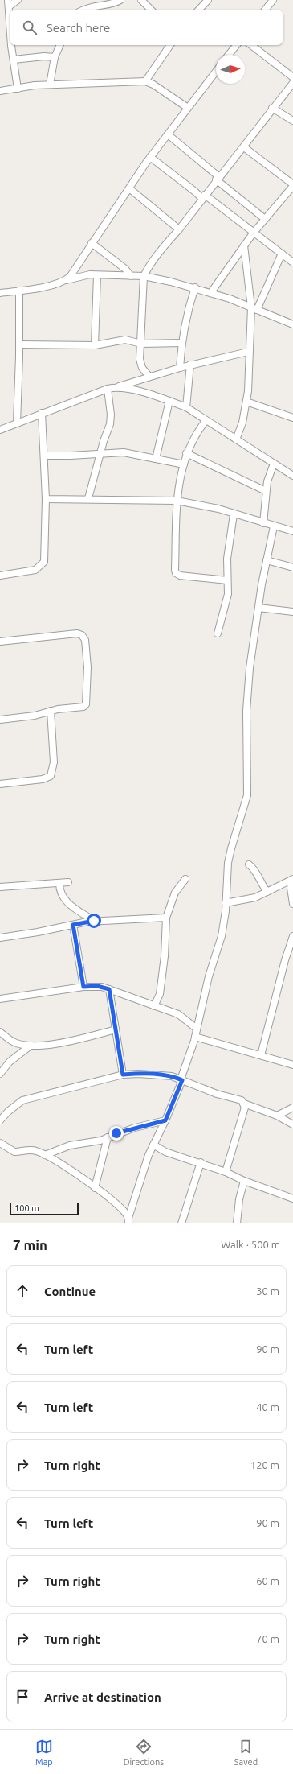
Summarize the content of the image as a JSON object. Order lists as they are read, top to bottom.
{
  "scale_bar": "100 m",
  "north": "right",
  "page": {
    "search": "Search here",
    "scale": "100 m",
    "heading": ["7 min", "Walk · 500 m"],
    "list": [
      ["Continue", "30 m"],
      ["Turn left", "90 m"],
      ["Turn left", "40 m"],
      ["Turn right", "120 m"],
      ["Turn left", "90 m"],
      ["Turn right", "60 m"],
      ["Turn right", "70 m"],
      "Arrive at destination"
    ],
    "nav": ["Map", "Directions", "Saved"]
  }
}
